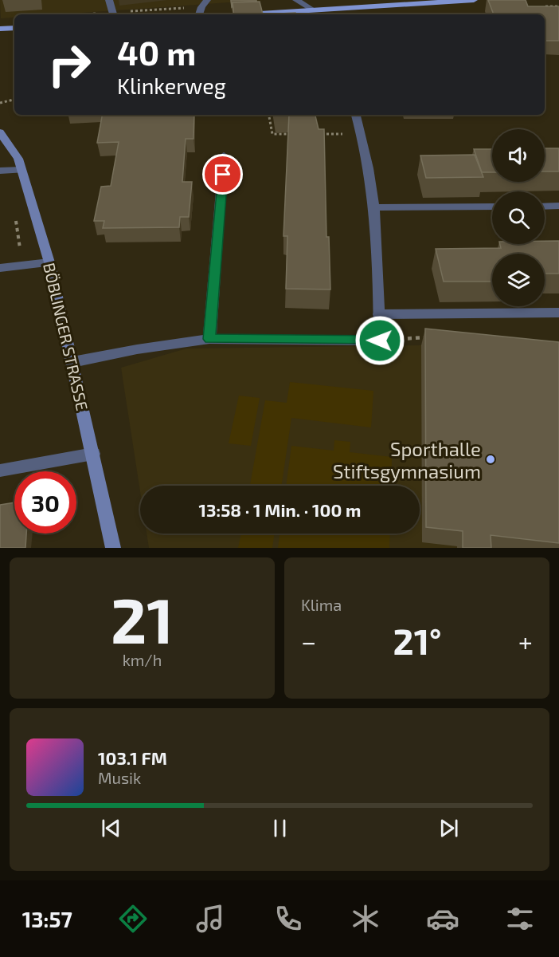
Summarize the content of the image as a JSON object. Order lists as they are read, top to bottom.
{
  "streets": {
    "main road": ["BÖBLINGER STRASSE"]
  },
  "places": ["Sporthalle Stiftsgymnasium"],
  "page": {
    "turn": ["40 m", "Klinkerweg"],
    "limit": "30",
    "trip": "13:58 · 1 Min. · 100 m",
    "tile": [
      ["21", "km/h"],
      "Klima"
    ],
    "heat": ["−", "21°", "+"],
    "song": ["103.1 FM", "Musik"],
    "tabs": "13:57"
  }
}
